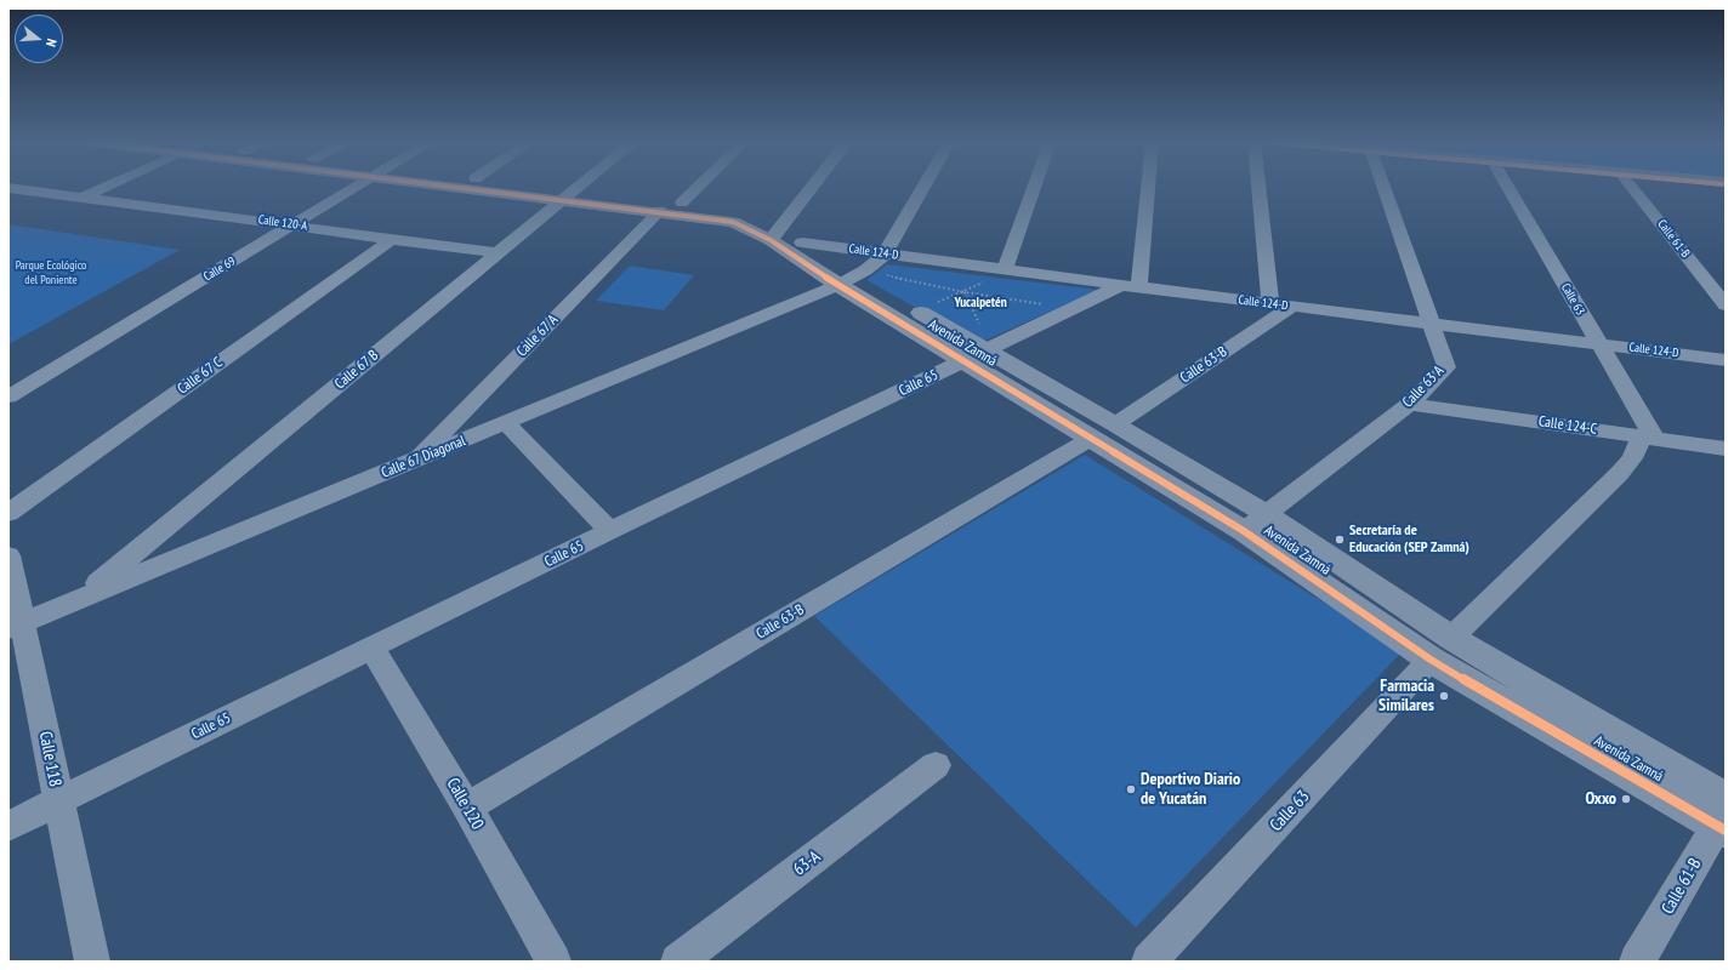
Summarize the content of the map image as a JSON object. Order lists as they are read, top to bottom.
{
  "streets": {
    "street": [
      "Calle 120-A",
      "Calle 61-B",
      "Calle 124-D",
      "Calle 69",
      "Calle 63",
      "Calle 67 A",
      "Avenida Zamná",
      "Calle 63-B",
      "Calle 67 B",
      "Calle 67 C",
      "Calle 65",
      "Calle 63 A",
      "Calle 124-C",
      "Calle 67 Diagonal",
      "Calle 118",
      "Calle 120",
      "63-A"
    ]
  },
  "crossings": [
    ["Calle 120-A", "Calle 69"],
    ["Calle 120-A", "Calle 67 B"],
    ["Calle 120-A", "Calle 67 C"],
    ["Calle 61-B", "Avenida Zamná"],
    ["Calle 124-D", "Calle 63"],
    ["Calle 124-D", "Avenida Zamná"],
    ["Calle 124-D", "Calle 63-B"],
    ["Calle 124-D", "Calle 65"],
    ["Calle 124-D", "Calle 63 A"],
    ["Calle 124-D", "Calle 67 Diagonal"],
    ["Calle 63", "Avenida Zamná"],
    ["Calle 63", "Calle 124-C"],
    ["Calle 67 A", "Avenida Zamná"],
    ["Calle 67 A", "Calle 67 Diagonal"],
    ["Avenida Zamná", "Calle 63-B"],
    ["Avenida Zamná", "Calle 67 B"],
    ["Avenida Zamná", "Calle 65"],
    ["Avenida Zamná", "Calle 63 A"],
    ["Avenida Zamná", "Calle 67 Diagonal"],
    ["Calle 63-B", "Calle 120"],
    ["Calle 67 B", "Calle 67 Diagonal"],
    ["Calle 65", "Calle 118"],
    ["Calle 65", "Calle 120"],
    ["Calle 63 A", "Calle 124-C"],
    ["Calle 67 Diagonal", "Calle 118"]
  ],
  "districts": ["Yucalpetén"],
  "parks": ["Parque Ecológico del Poniente"],
  "places": [
    "Secretaría de Educación (SEP Zamná)",
    "Farmacia Similares",
    "Deportivo Diario de Yucatán",
    "Oxxo"
  ],
  "north": "right"
}
